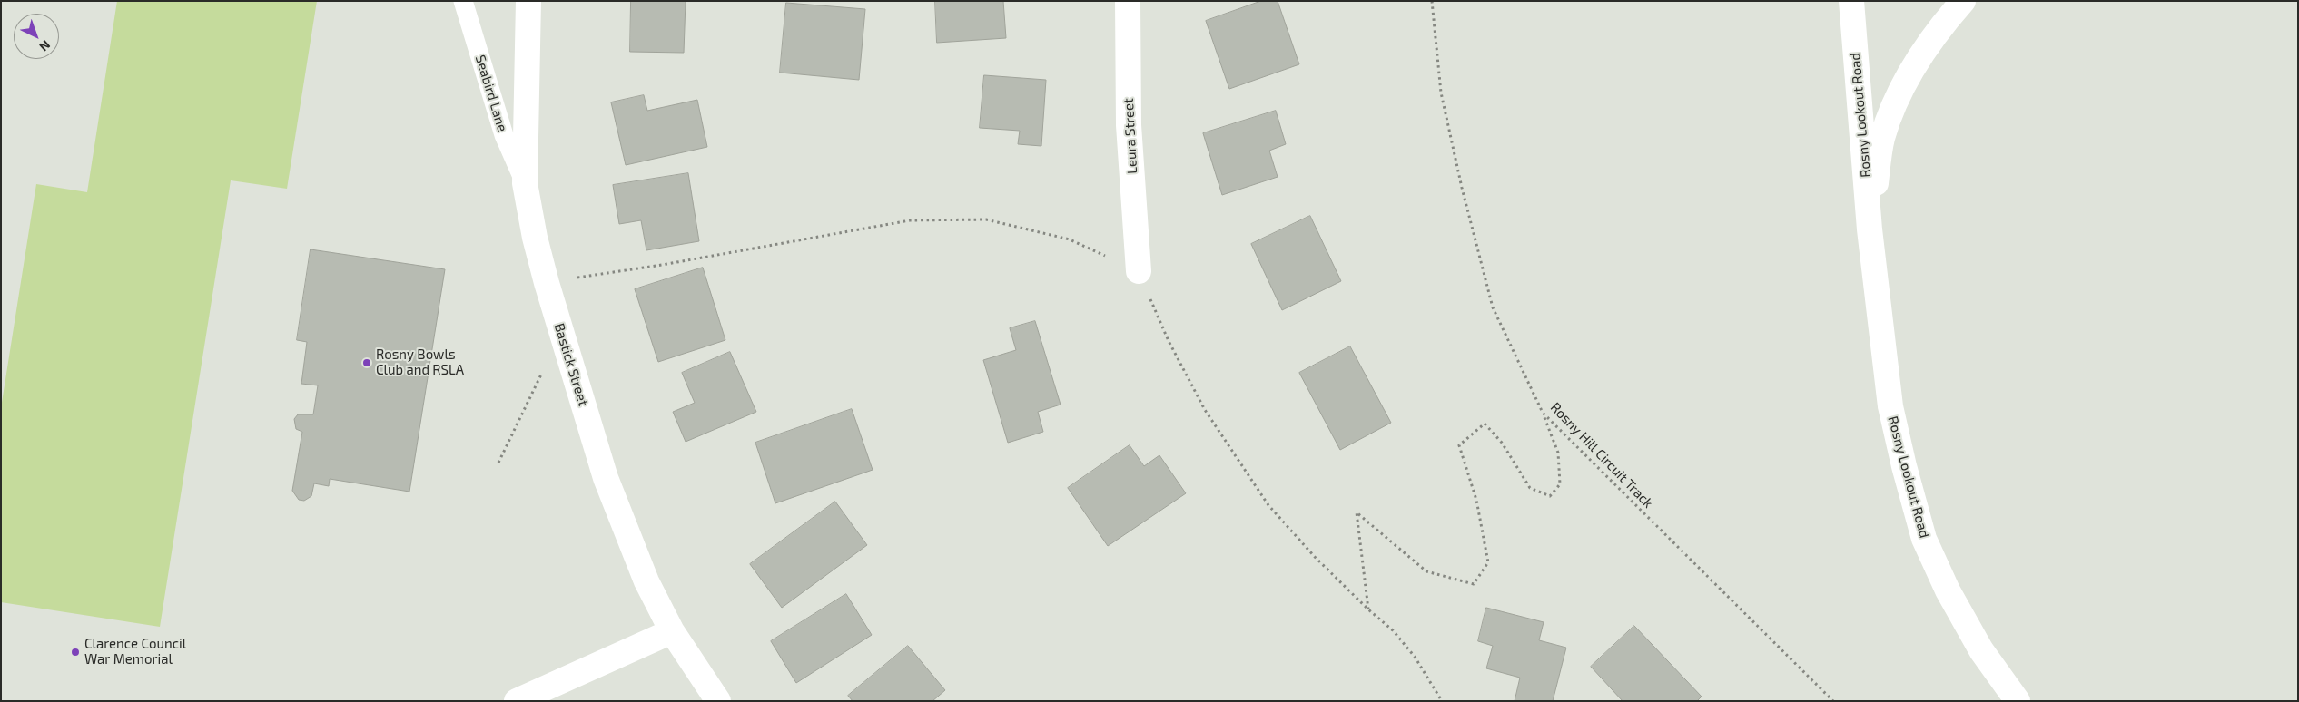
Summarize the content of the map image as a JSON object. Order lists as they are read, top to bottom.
{
  "streets": {
    "street": ["Rosny Lookout Road", "Leura Street", "Bastick Street"],
    "lane": ["Seabird Lane"],
    "path": ["Rosny Hill Circuit Track"]
  },
  "crossings": [
    ["Seabird Lane", "Bastick Street"]
  ],
  "places": ["Rosny Bowls Club and RSLA", "Clarence Council War Memorial"],
  "north": "bottom right"
}
